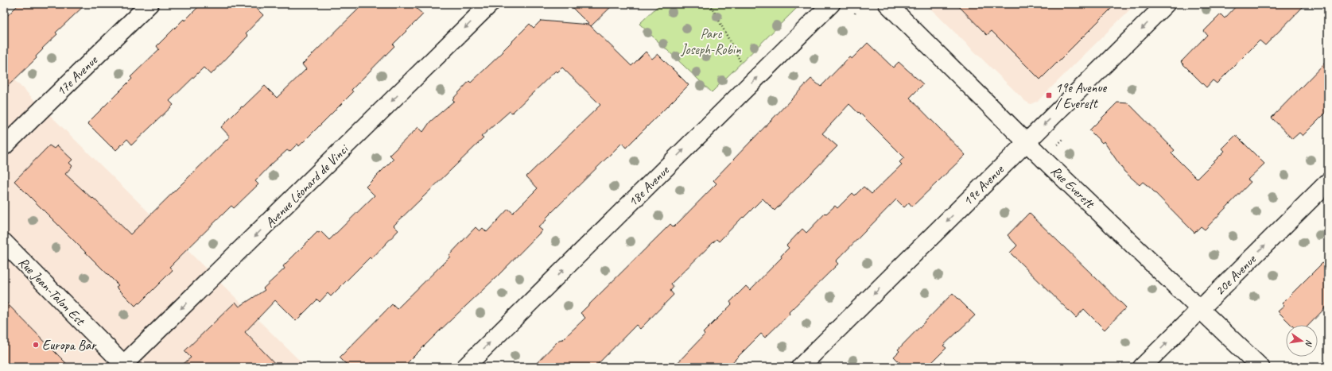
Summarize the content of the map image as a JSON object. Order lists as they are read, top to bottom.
{
  "streets": {
    "street": [
      "17e Avenue",
      "19e Avenue",
      "Avenue Léonard de Vinci",
      "18e Avenue",
      "Rue Everett",
      "20e Avenue",
      "Rue Jean-Talon Est"
    ]
  },
  "crossings": [
    ["19e Avenue", "Rue Everett"],
    ["Avenue Léonard de Vinci", "Rue Jean-Talon Est"],
    ["Rue Everett", "20e Avenue"]
  ],
  "one_way": [
    "19e Avenue",
    "Avenue Léonard de Vinci",
    "18e Avenue",
    "20e Avenue"
  ],
  "parks": ["Parc Joseph-Robin"],
  "places": {
    "transit": ["19e Avenue / Everett"],
    "other": ["Europa Bar"]
  },
  "north": "right"
}
